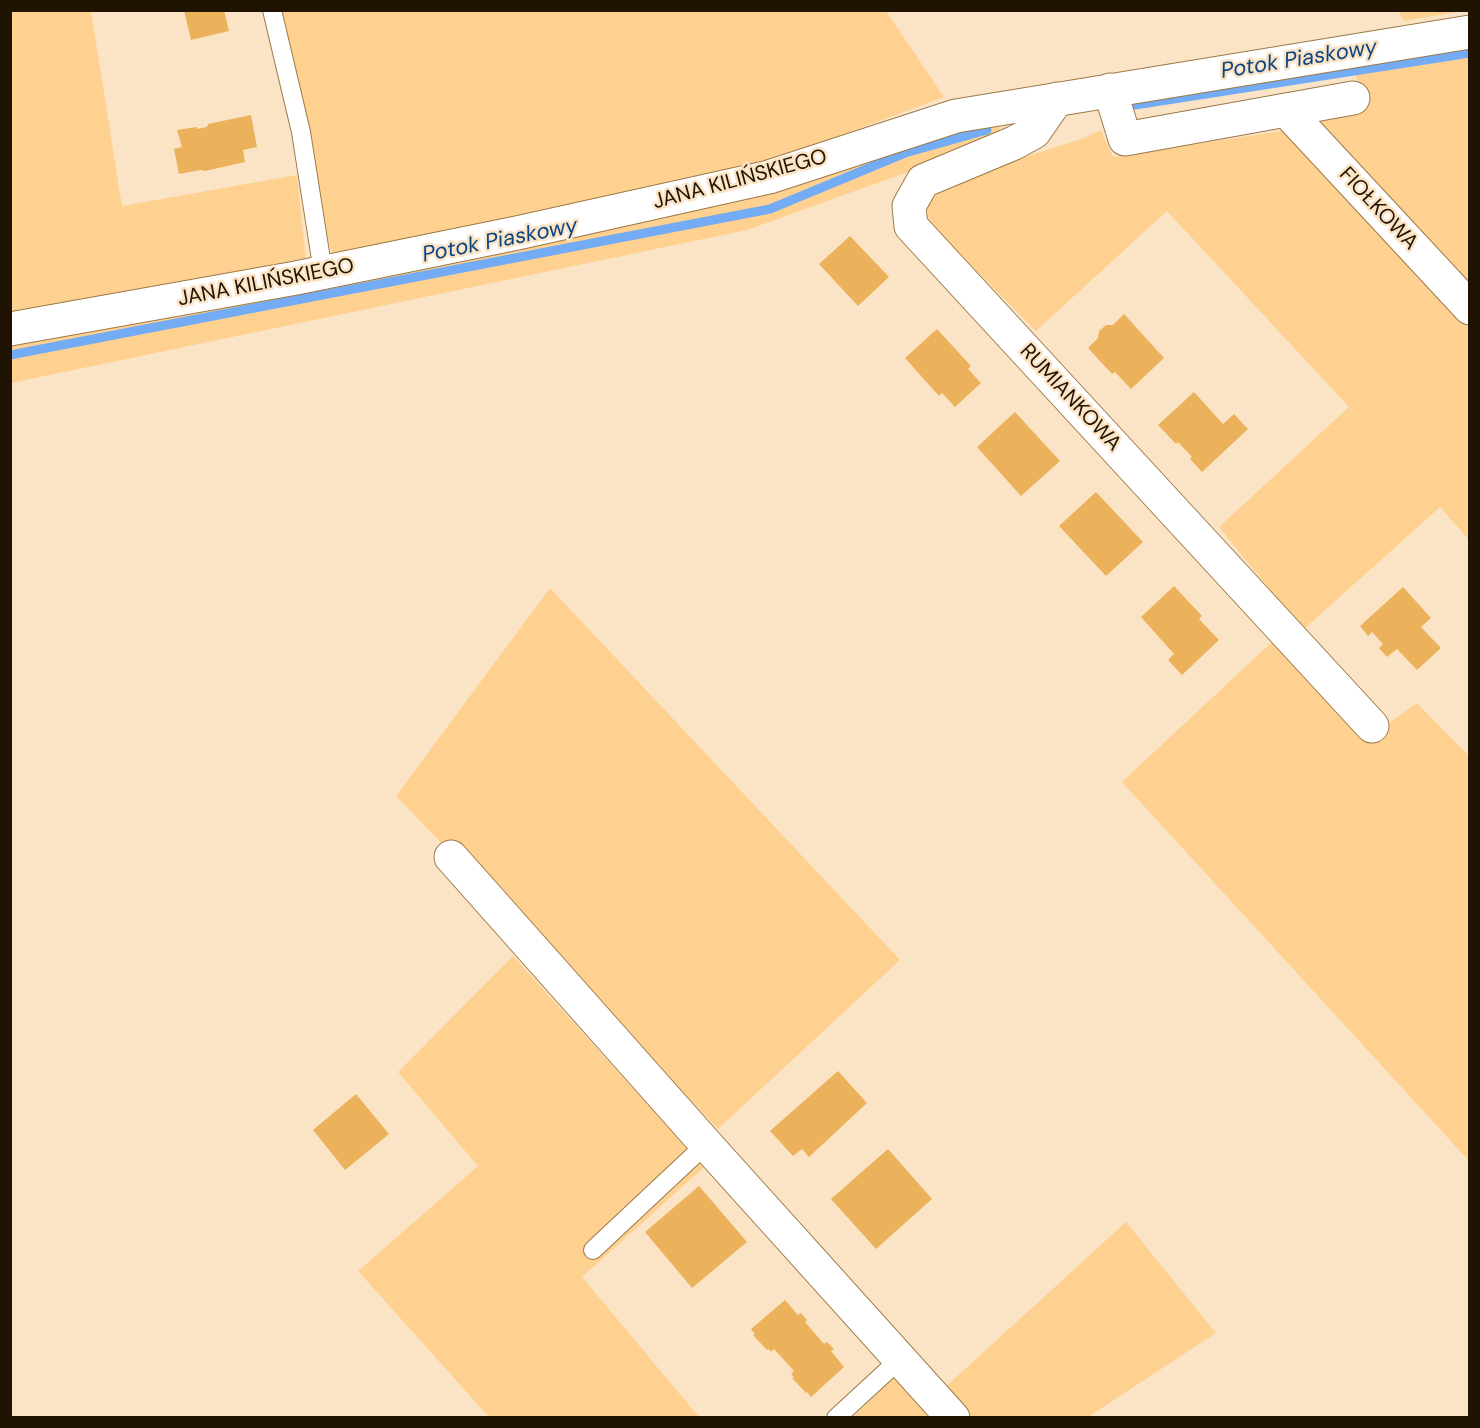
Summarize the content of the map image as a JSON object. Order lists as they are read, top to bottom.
{
  "streets": {
    "street": ["JANA KILIŃSKIEGO", "FIOŁKOWA", "RUMIANKOWA"]
  },
  "crossings": [
    ["JANA KILIŃSKIEGO", "RUMIANKOWA"]
  ],
  "water": ["Potok Piaskowy"]
}
